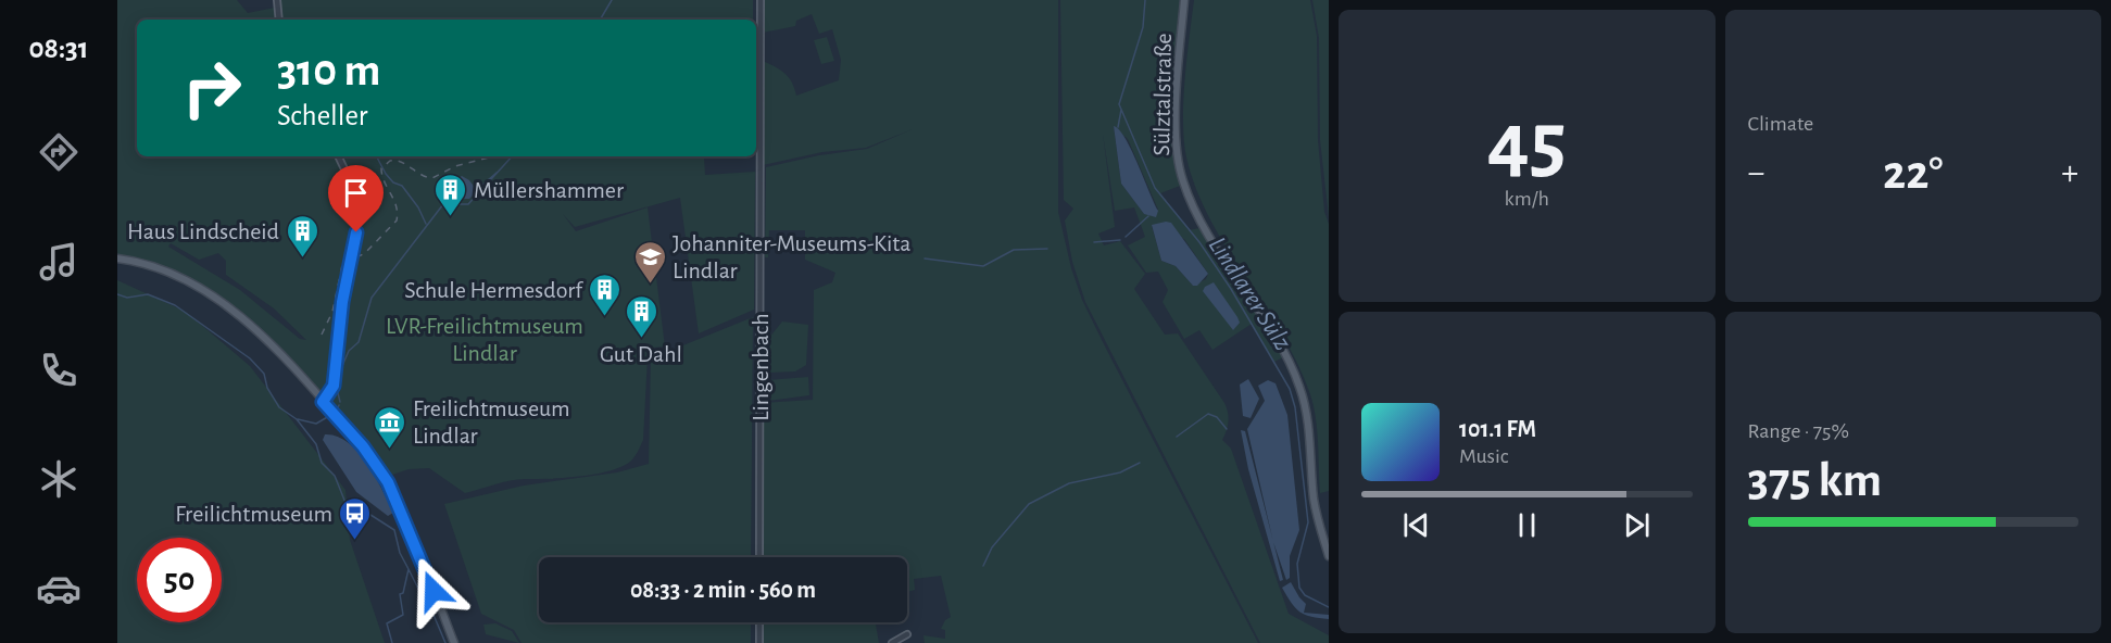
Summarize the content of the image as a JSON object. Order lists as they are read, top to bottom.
{
  "streets": {
    "main road": ["Sülztalstraße"],
    "street": ["Lingenbach"]
  },
  "water": ["Lindlarer Sülz"],
  "parks": ["LVR-Freilichtmuseum Lindlar"],
  "places": {
    "building": [
      "Müllershammer",
      "Haus Lindscheid",
      "Schule Hermesdorf",
      "Gut Dahl"
    ],
    "school or university": ["Johanniter-Museums-Kita Lindlar"],
    "museum": ["Freilichtmuseum Lindlar"],
    "bus stop": ["Freilichtmuseum"]
  },
  "page": {
    "tabs": "08:31",
    "tile": [
      ["45", "km/h"],
      "Climate",
      ["Range · 75%", "375 km"]
    ],
    "turn": ["310 m", "Scheller"],
    "heat": ["−", "22°", "+"],
    "song": ["101.1 FM", "Music"],
    "limit": "50",
    "trip": "08:33 · 2 min · 560 m"
  }
}
